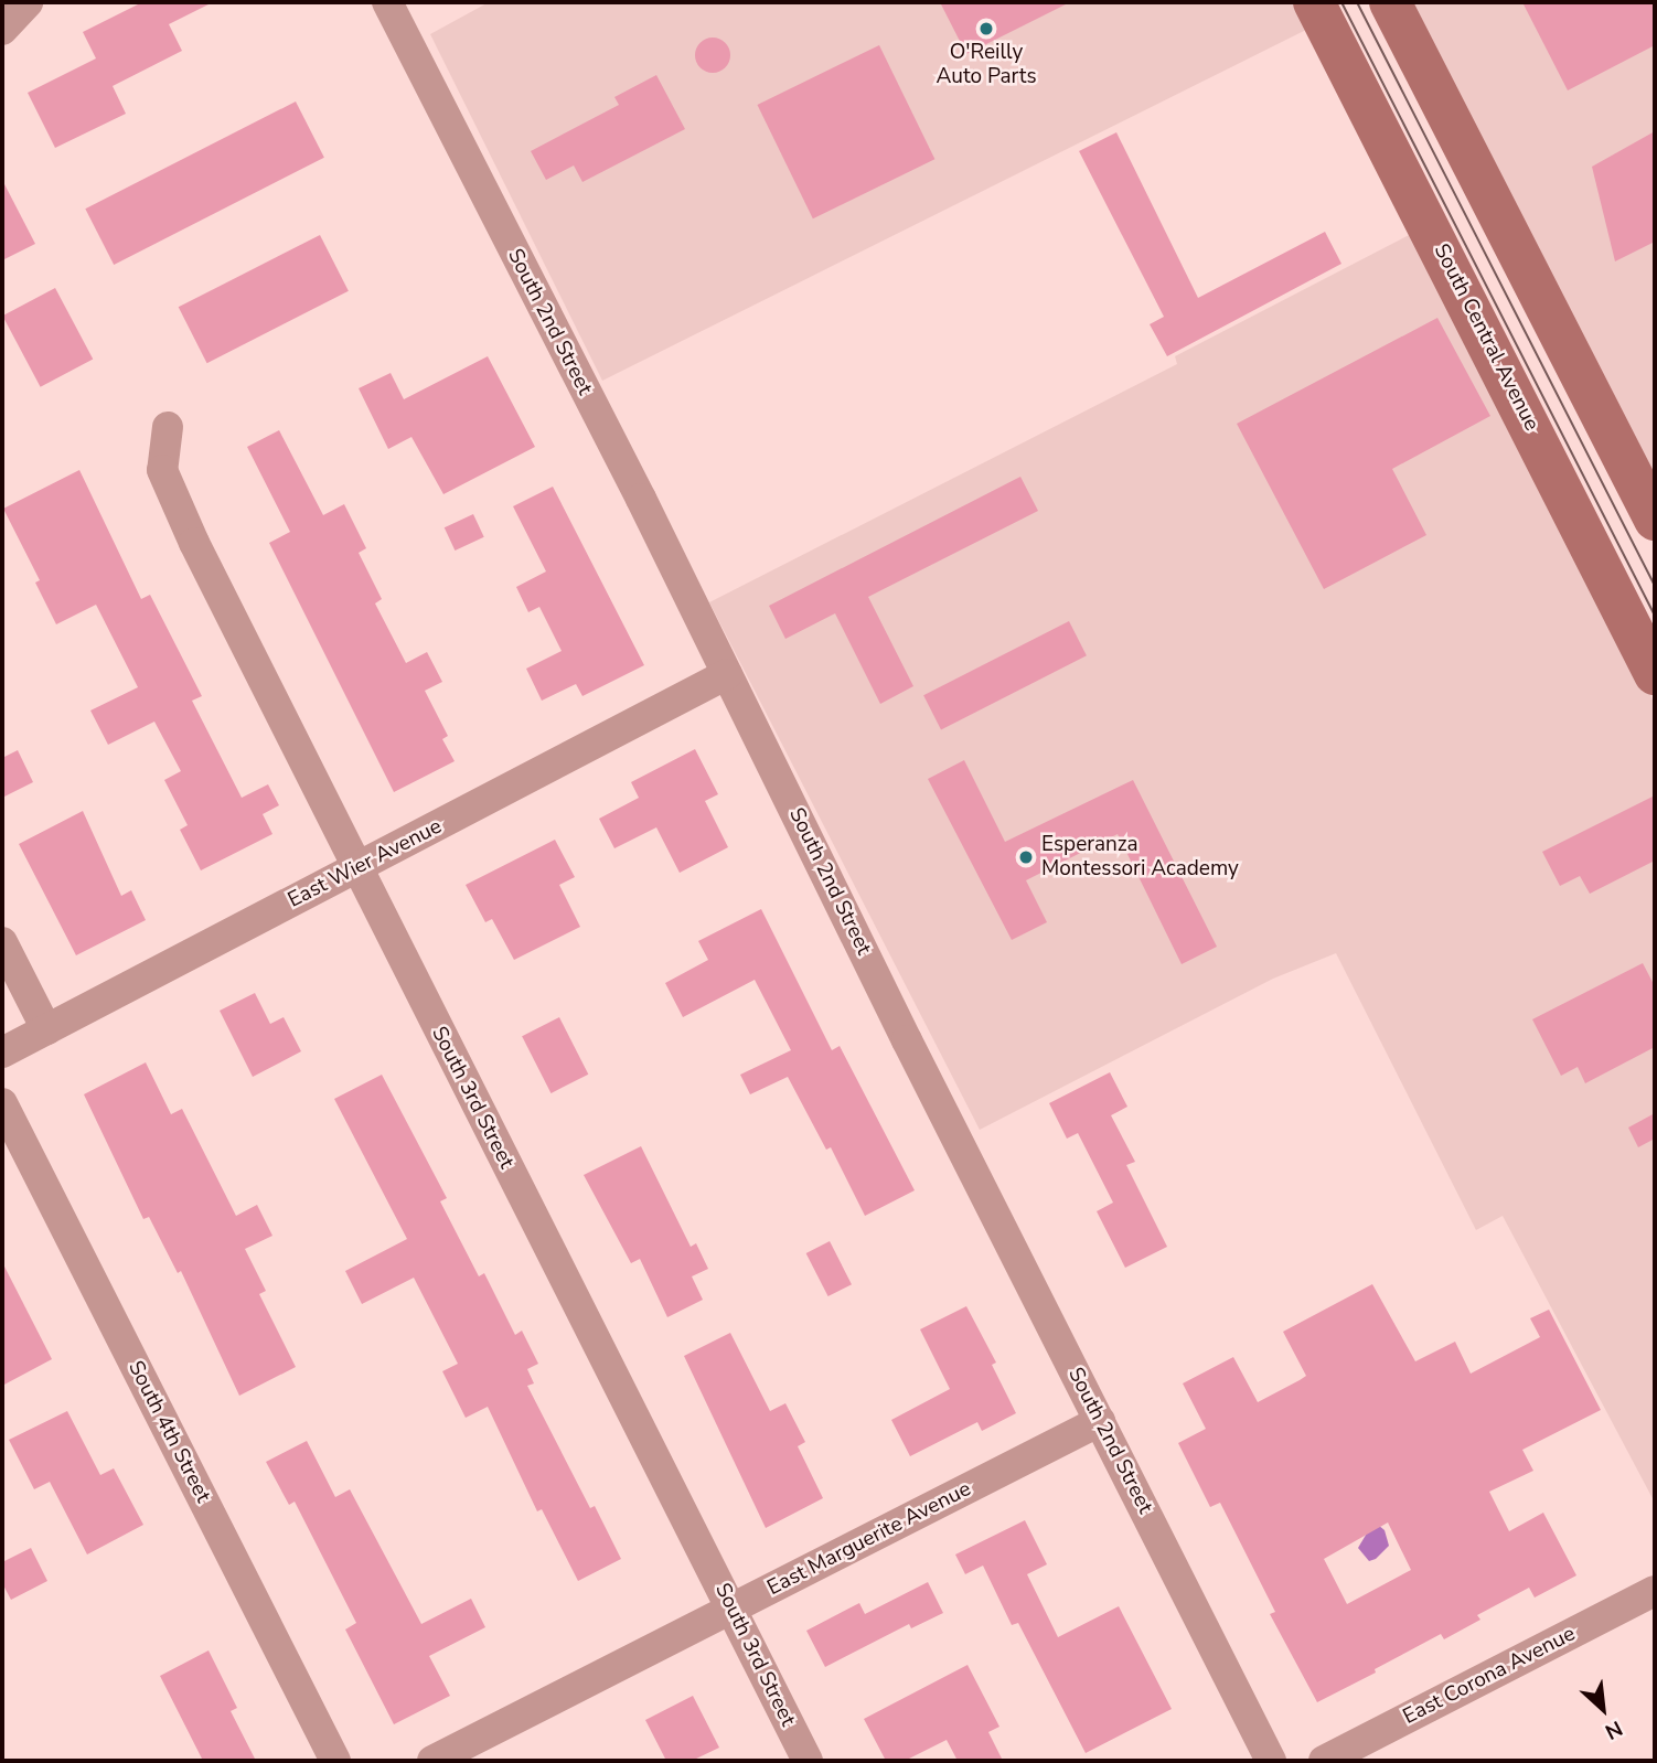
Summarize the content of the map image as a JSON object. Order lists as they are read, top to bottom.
{
  "streets": {
    "main road": ["South Central Avenue"],
    "street": [
      "South 2nd Street",
      "East Wier Avenue",
      "South 3rd Street",
      "South 4th Street",
      "East Marguerite Avenue",
      "East Corona Avenue"
    ]
  },
  "crossings": [
    ["South 2nd Street", "East Wier Avenue"],
    ["South 2nd Street", "East Marguerite Avenue"],
    ["East Wier Avenue", "South 3rd Street"],
    ["South 3rd Street", "East Marguerite Avenue"]
  ],
  "places": ["O'Reilly Auto Parts", "Esperanza Montessori Academy"],
  "north": "bottom right"
}
